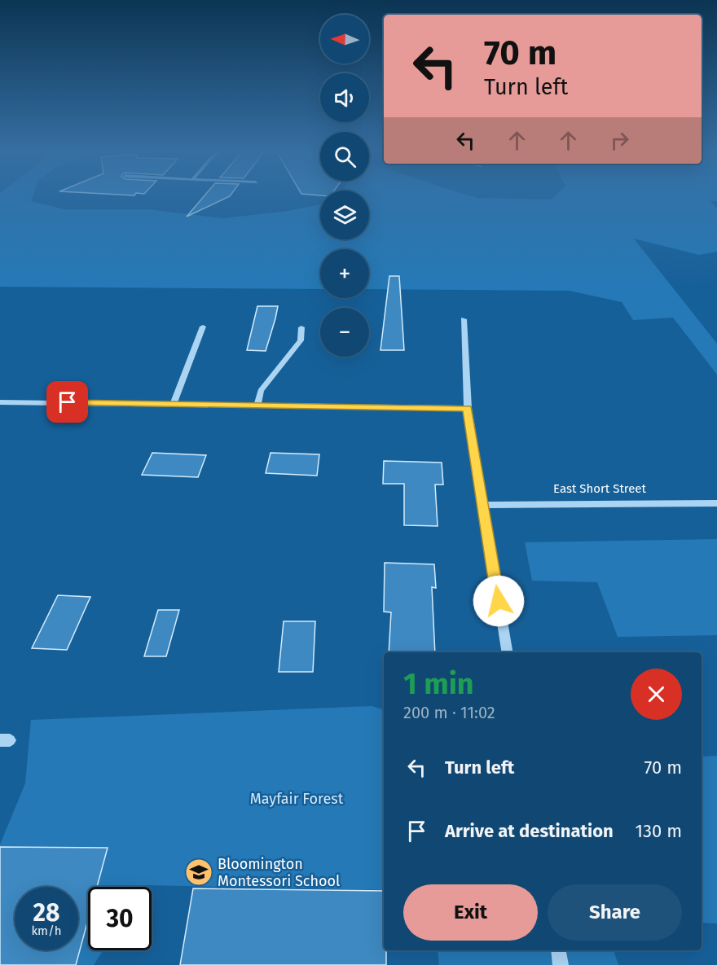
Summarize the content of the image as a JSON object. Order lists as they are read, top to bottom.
{
  "streets": {
    "street": ["East Short Street"]
  },
  "parks": ["Mayfair Forest"],
  "places": {
    "school or university": ["Bloomington Montessori School"]
  },
  "north": "left",
  "page": {
    "map_buttons": ["+", "−"],
    "turn": ["70 m", "Turn left"],
    "heading": ["1 min", "200 m · 11:02"],
    "list": [
      {
        "name": "Turn left",
        "value": "70 m"
      },
      {
        "name": "Arrive at destination",
        "value": "130 m"
      }
    ],
    "buttons": ["Exit", "Share"],
    "speed": "28 km/h",
    "limit": "30"
  }
}
